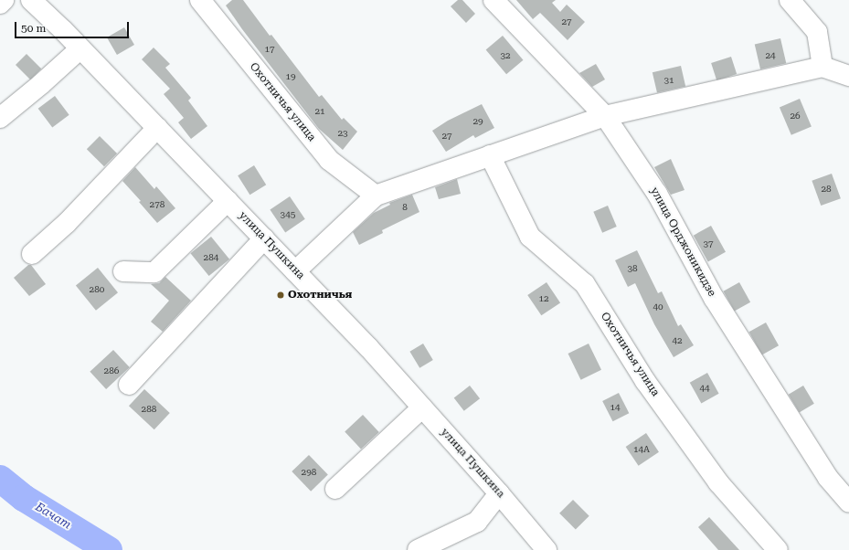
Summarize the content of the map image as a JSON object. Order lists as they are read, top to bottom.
{
  "streets": {
    "street": ["Охотничья улица", "улица Орджоникидзе", "улица Пушкина"]
  },
  "water": ["Бачат"],
  "places": ["Охотничья"],
  "house_numbers": [
    "27",
    "17",
    "32",
    "24",
    "19",
    "31",
    "21",
    "26",
    "29",
    "23",
    "27",
    "28",
    "278",
    "8",
    "345",
    "37",
    "284",
    "38",
    "280",
    "12",
    "40",
    "42",
    "286",
    "44",
    "14",
    "288",
    "14А",
    "298"
  ],
  "scale_bar": "50 m"
}
